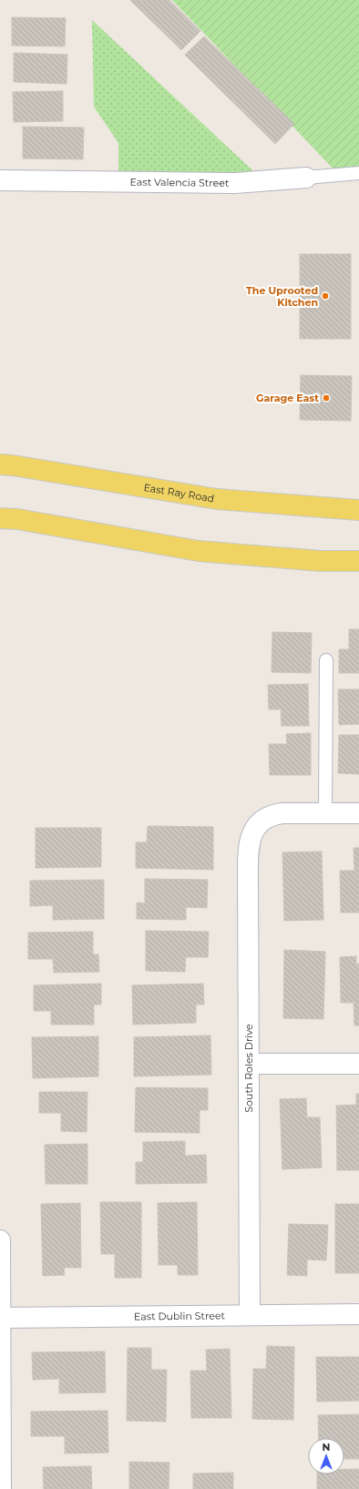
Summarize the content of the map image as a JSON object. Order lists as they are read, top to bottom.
{
  "streets": {
    "main road": ["East Ray Road"],
    "street": ["East Valencia Street", "South Roles Drive", "East Dublin Street"]
  },
  "crossings": [
    ["South Roles Drive", "East Dublin Street"]
  ],
  "places": ["The Uprooted Kitchen", "Garage East"],
  "north": "top"
}
